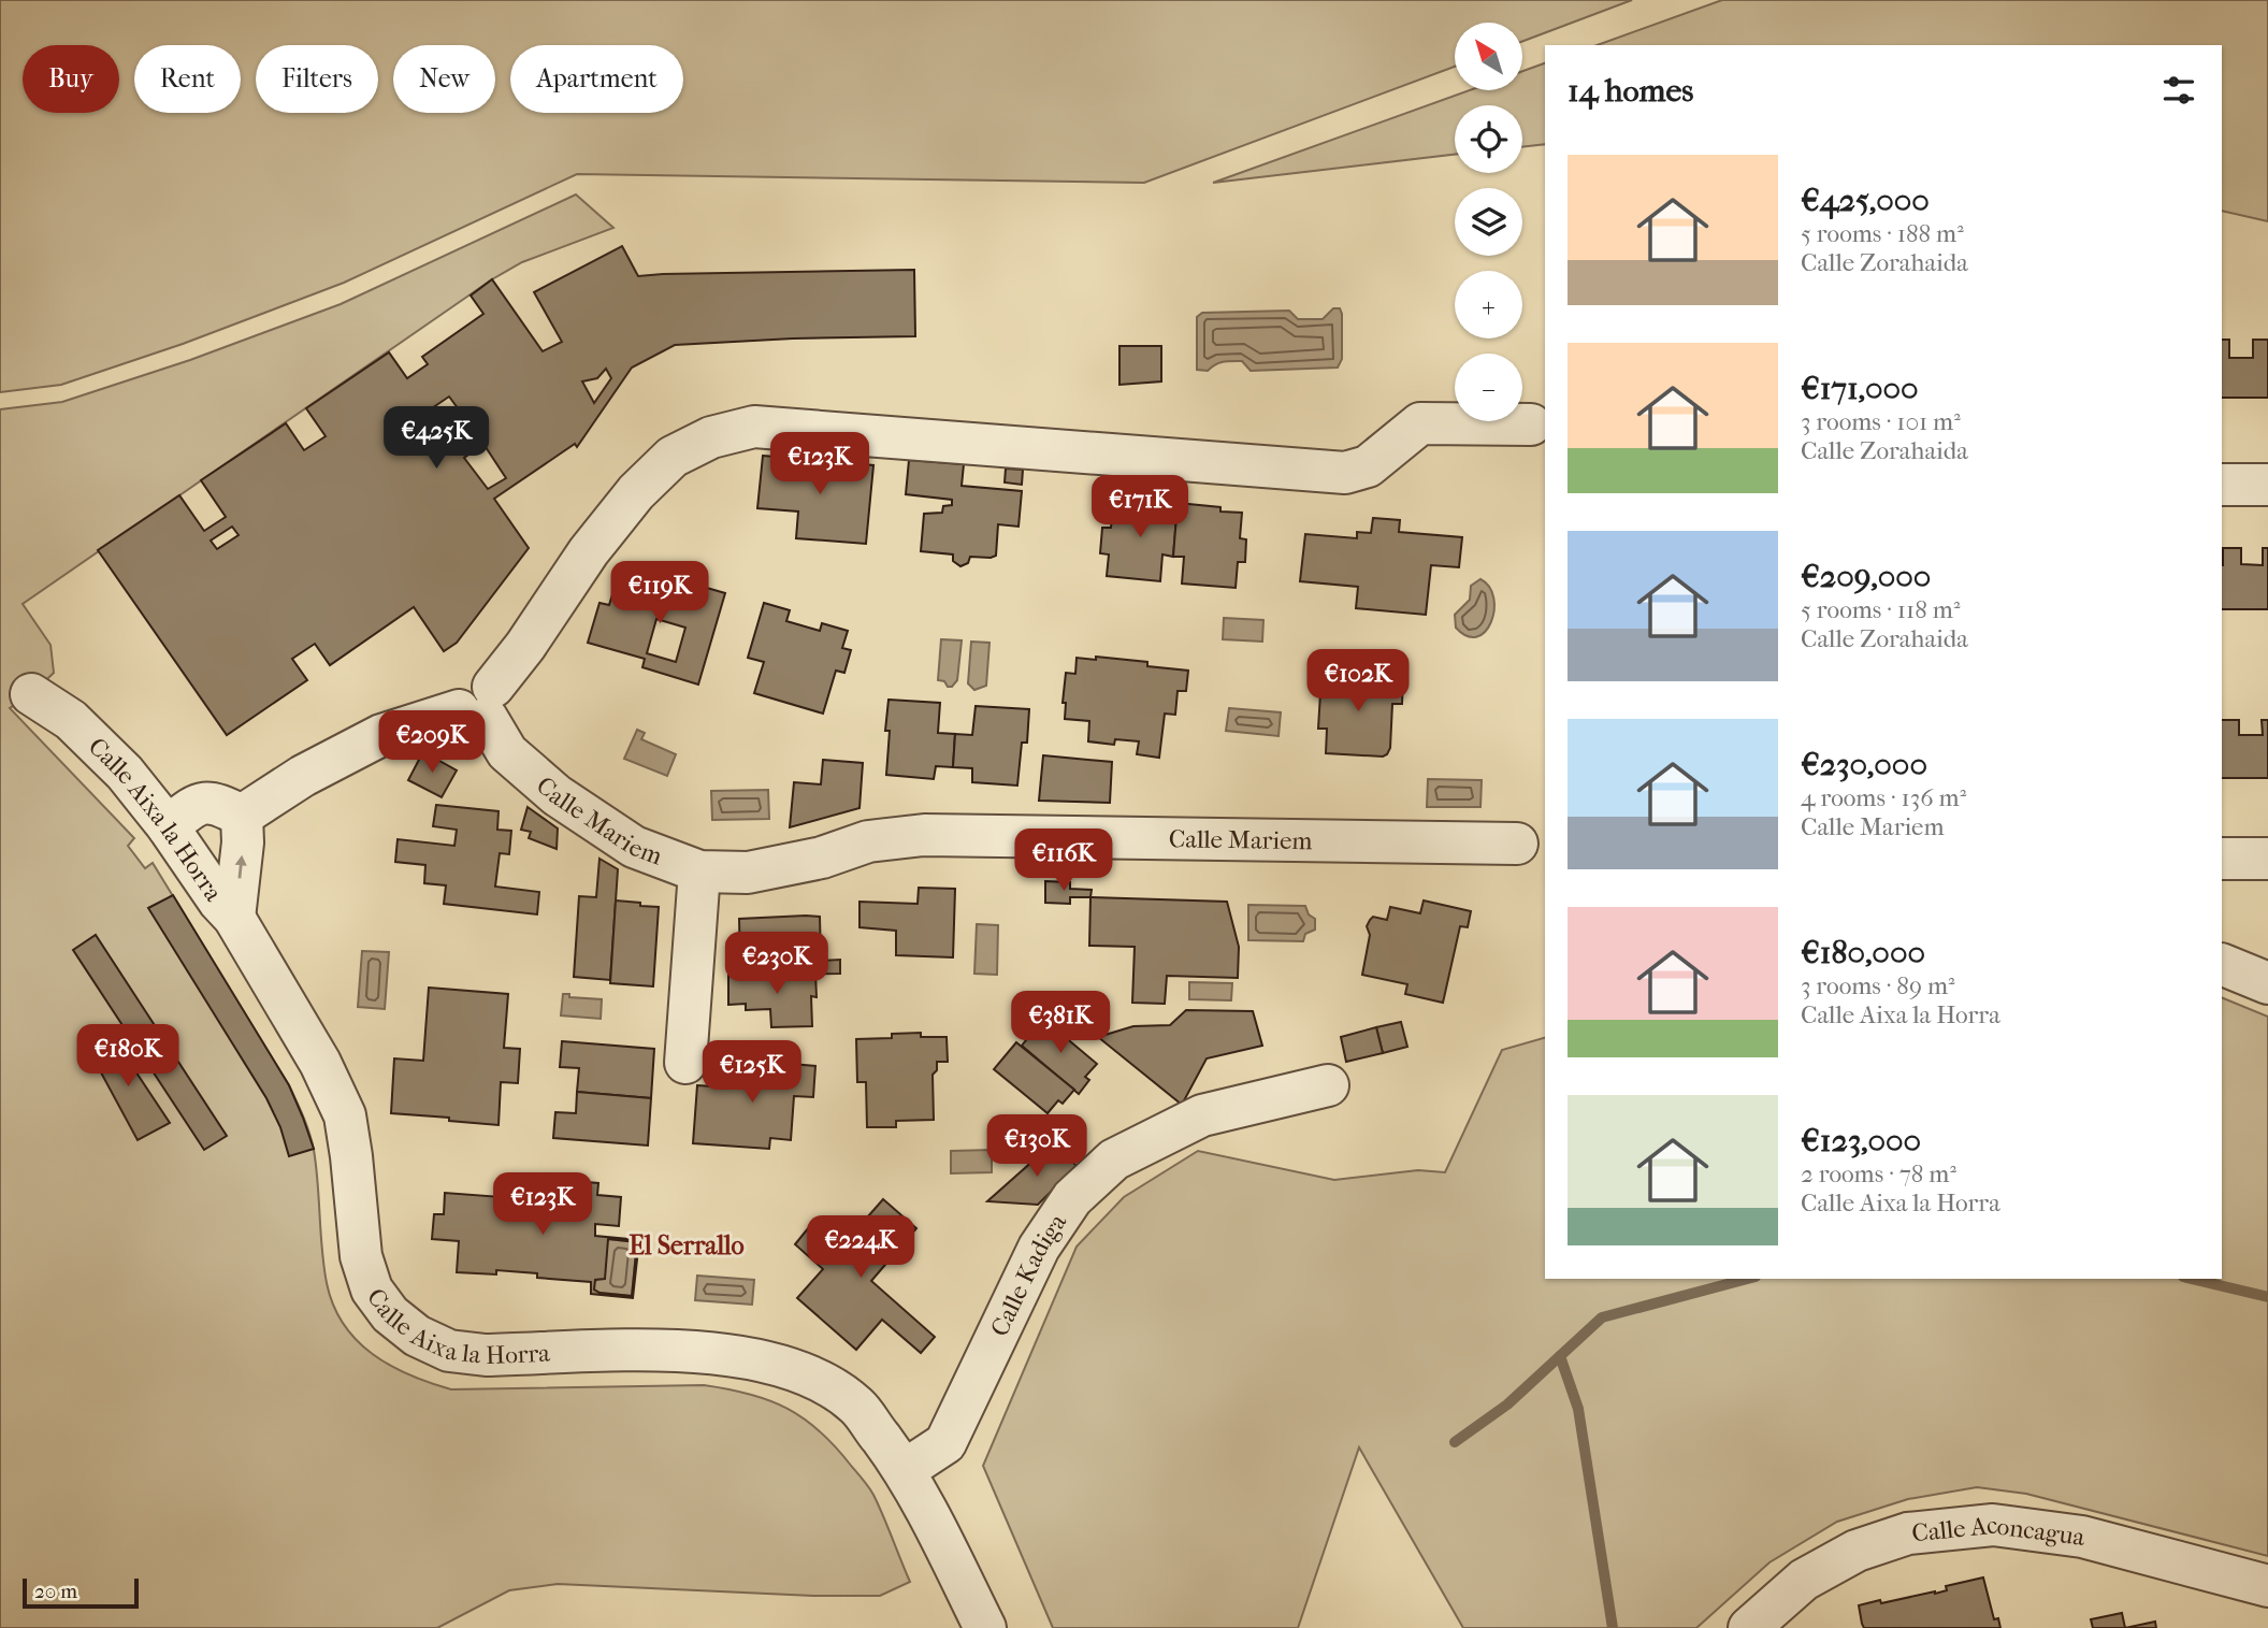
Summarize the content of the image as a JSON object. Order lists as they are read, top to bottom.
{
  "streets": {
    "street": [
      "Calle Mariem",
      "Calle Aixa la Horra",
      "Calle Kadiga",
      "Calle Aconcagua"
    ]
  },
  "crossings": [
    ["Calle Aixa la Horra", "Calle Kadiga"]
  ],
  "districts": ["El Serrallo"],
  "scale_bar": "20 m",
  "north": "top left",
  "page": {
    "map_buttons": ["+", "−"],
    "chip": [
      "Buy",
      "Rent",
      "Filters",
      "New",
      "Apartment"
    ],
    "heading": "14 homes",
    "list": [
      {
        "name": "€425,000",
        "note": "5 rooms · 188 m² · Calle Zorahaida"
      },
      {
        "name": "€171,000",
        "note": "3 rooms · 101 m² · Calle Zorahaida"
      },
      {
        "name": "€209,000",
        "note": "5 rooms · 118 m² · Calle Zorahaida"
      },
      {
        "name": "€230,000",
        "note": "4 rooms · 136 m² · Calle Mariem"
      },
      {
        "name": "€180,000",
        "note": "3 rooms · 89 m² · Calle Aixa la Horra"
      },
      {
        "name": "€123,000",
        "note": "2 rooms · 78 m² · Calle Aixa la Horra"
      }
    ],
    "price": [
      "€425K",
      "€123K",
      "€171K",
      "€119K",
      "€102K",
      "€209K",
      "€116K",
      "€230K",
      "€381K",
      "€180K",
      "€125K",
      "€130K",
      "€123K",
      "€224K"
    ],
    "scale": "20 m"
  }
}
